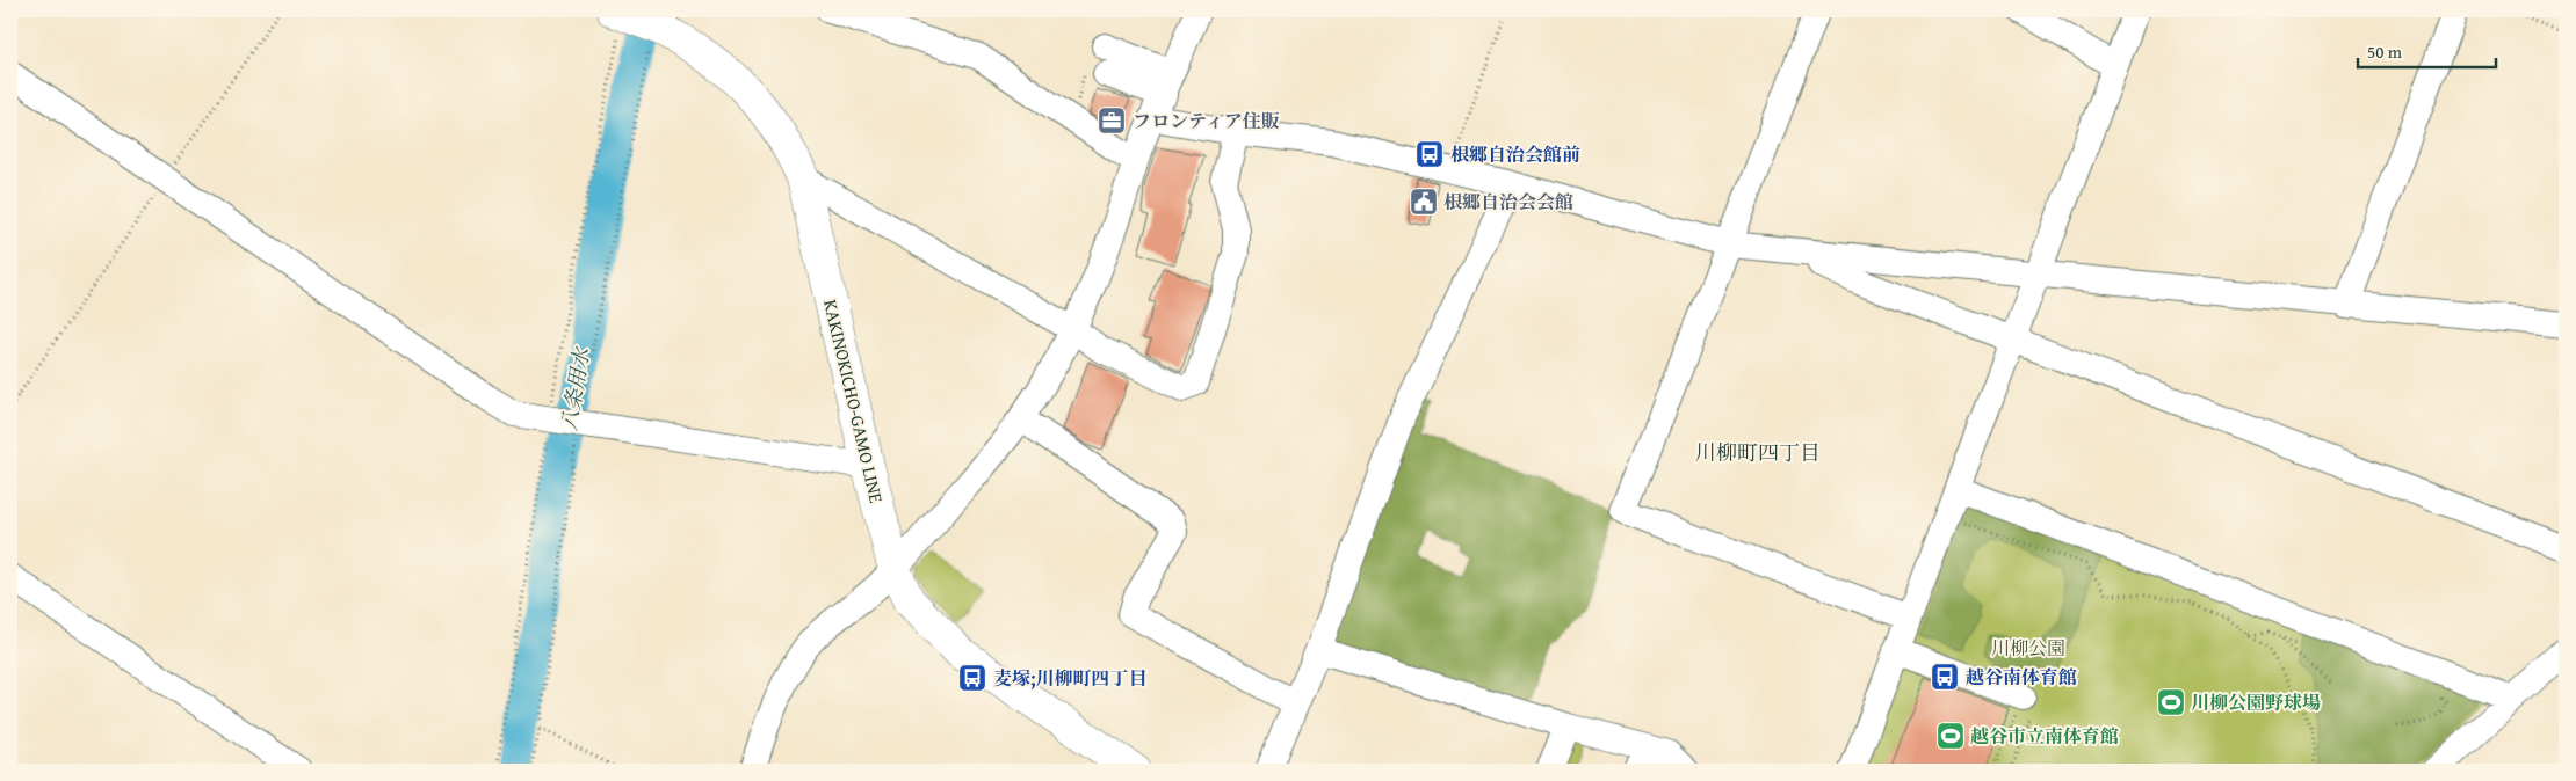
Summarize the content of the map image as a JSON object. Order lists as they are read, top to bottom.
{
  "streets": {
    "main road": ["KAKINOKICHO-GAMO LINE"]
  },
  "districts": ["川柳町四丁目"],
  "water": ["八条用水"],
  "parks": ["川柳公園"],
  "places": {
    "office": ["フロンティア住販"],
    "bus stop": ["根郷自治会館前", "越谷南体育館", "麦塚;川柳町四丁目"],
    "public building": ["根郷自治会会館"],
    "sports": ["川柳公園野球場", "越谷市立南体育館"]
  },
  "scale_bar": "50 m"
}
